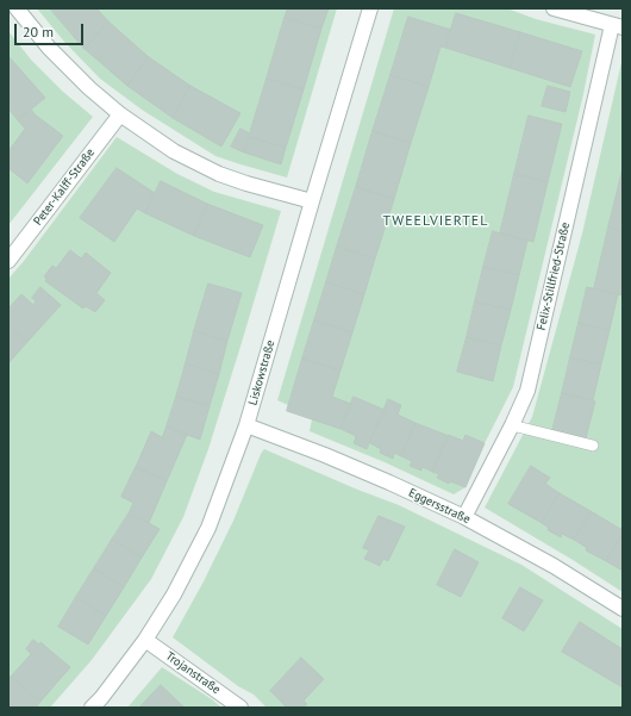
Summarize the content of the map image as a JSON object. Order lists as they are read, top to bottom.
{
  "streets": {
    "street": [
      "Peter-Kalff-Straße",
      "Felix-Stillfried-Straße",
      "Liskowstraße",
      "Eggersstraße",
      "Trojanstraße"
    ]
  },
  "crossings": [
    ["Felix-Stillfried-Straße", "Eggersstraße"],
    ["Liskowstraße", "Eggersstraße"],
    ["Liskowstraße", "Trojanstraße"]
  ],
  "districts": ["TWEELVIERTEL"],
  "scale_bar": "20 m"
}
